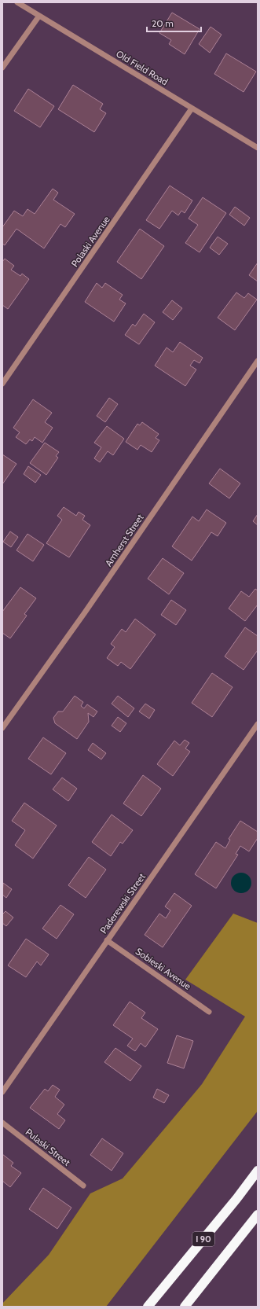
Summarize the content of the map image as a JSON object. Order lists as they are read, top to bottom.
{
  "streets": {
    "highway": ["I 90"],
    "street": [
      "Old Field Road",
      "Polaski Avenue",
      "Amherst Street",
      "Paderewski Street",
      "Sobieski Avenue",
      "Pulaski Street"
    ]
  },
  "crossings": [
    ["Old Field Road", "Polaski Avenue"],
    ["Paderewski Street", "Sobieski Avenue"]
  ],
  "scale_bar": "20 m"
}
